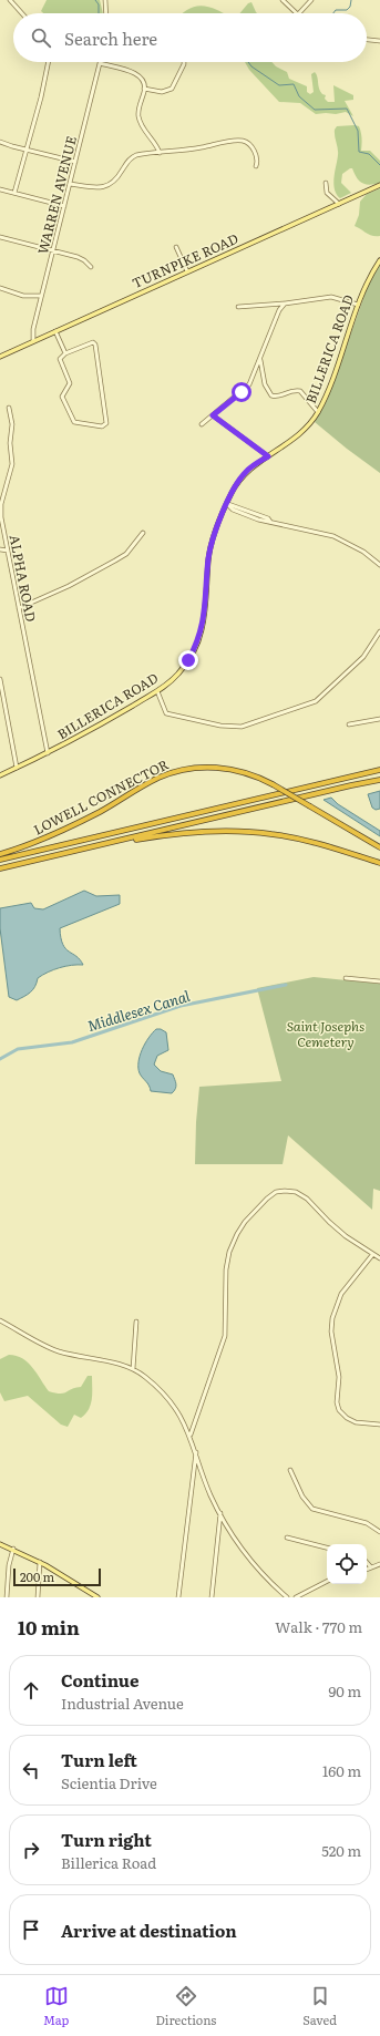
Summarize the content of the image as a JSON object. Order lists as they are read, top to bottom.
{
  "streets": {
    "highway": ["LOWELL CONNECTOR"],
    "main road": ["TURNPIKE ROAD", "BILLERICA ROAD"],
    "street": ["WARREN AVENUE", "ALPHA ROAD"]
  },
  "crossings": [
    ["WARREN AVENUE", "TURNPIKE ROAD"],
    ["BILLERICA ROAD", "ALPHA ROAD"]
  ],
  "water": ["Middlesex Canal"],
  "parks": ["Saint Josephs Cemetery"],
  "scale_bar": "200 m",
  "page": {
    "search": "Search here",
    "scale": "200 m",
    "heading": ["10 min", "Walk · 770 m"],
    "list": [
      ["Continue", "Industrial Avenue", "90 m"],
      ["Turn left", "Scientia Drive", "160 m"],
      ["Turn right", "Billerica Road", "520 m"],
      "Arrive at destination"
    ],
    "nav": ["Map", "Directions", "Saved"]
  }
}
